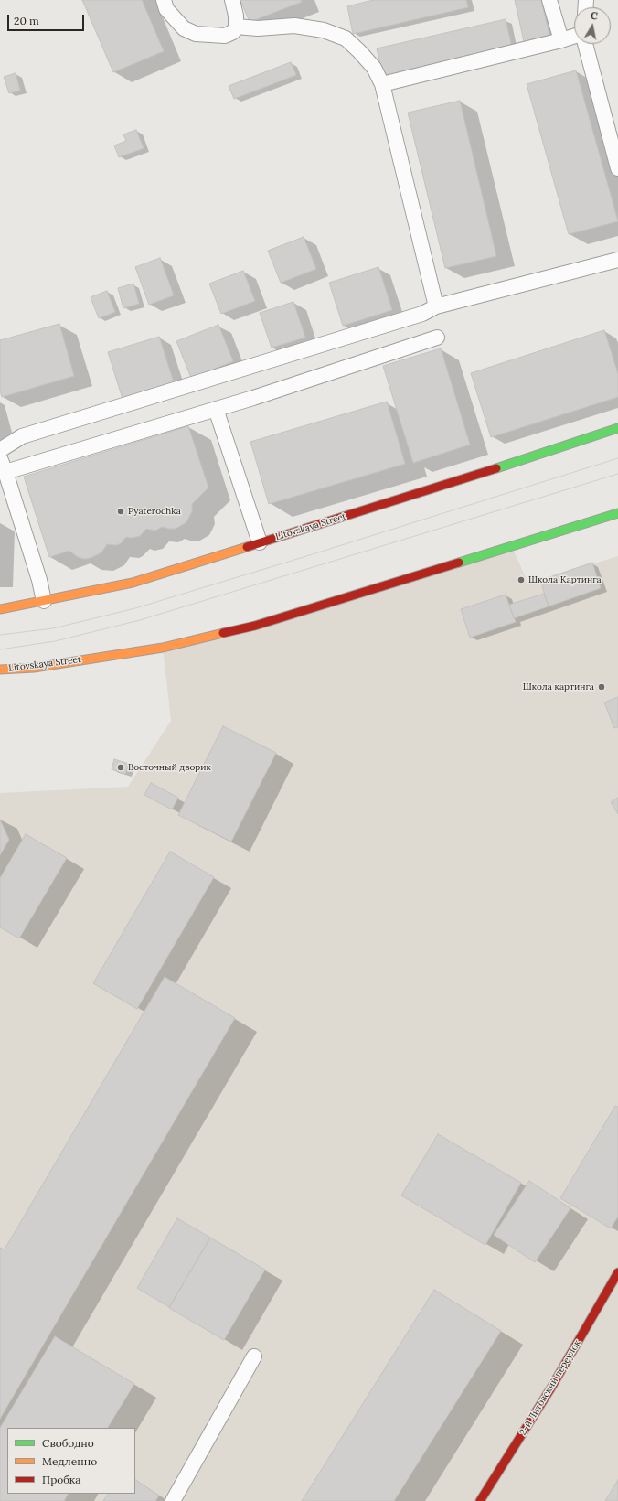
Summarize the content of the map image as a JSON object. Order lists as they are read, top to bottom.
{
  "streets": {
    "main road": ["Litovskaya Street", "2-й Литовский переулок"]
  },
  "places": [
    "Pyaterochka",
    "Школа Картинга",
    "Школа картинга",
    "Восточный дворик"
  ],
  "legend": ["Свободно", "Медленно", "Пробка"],
  "scale_bar": "20 m",
  "north": "top"
}
